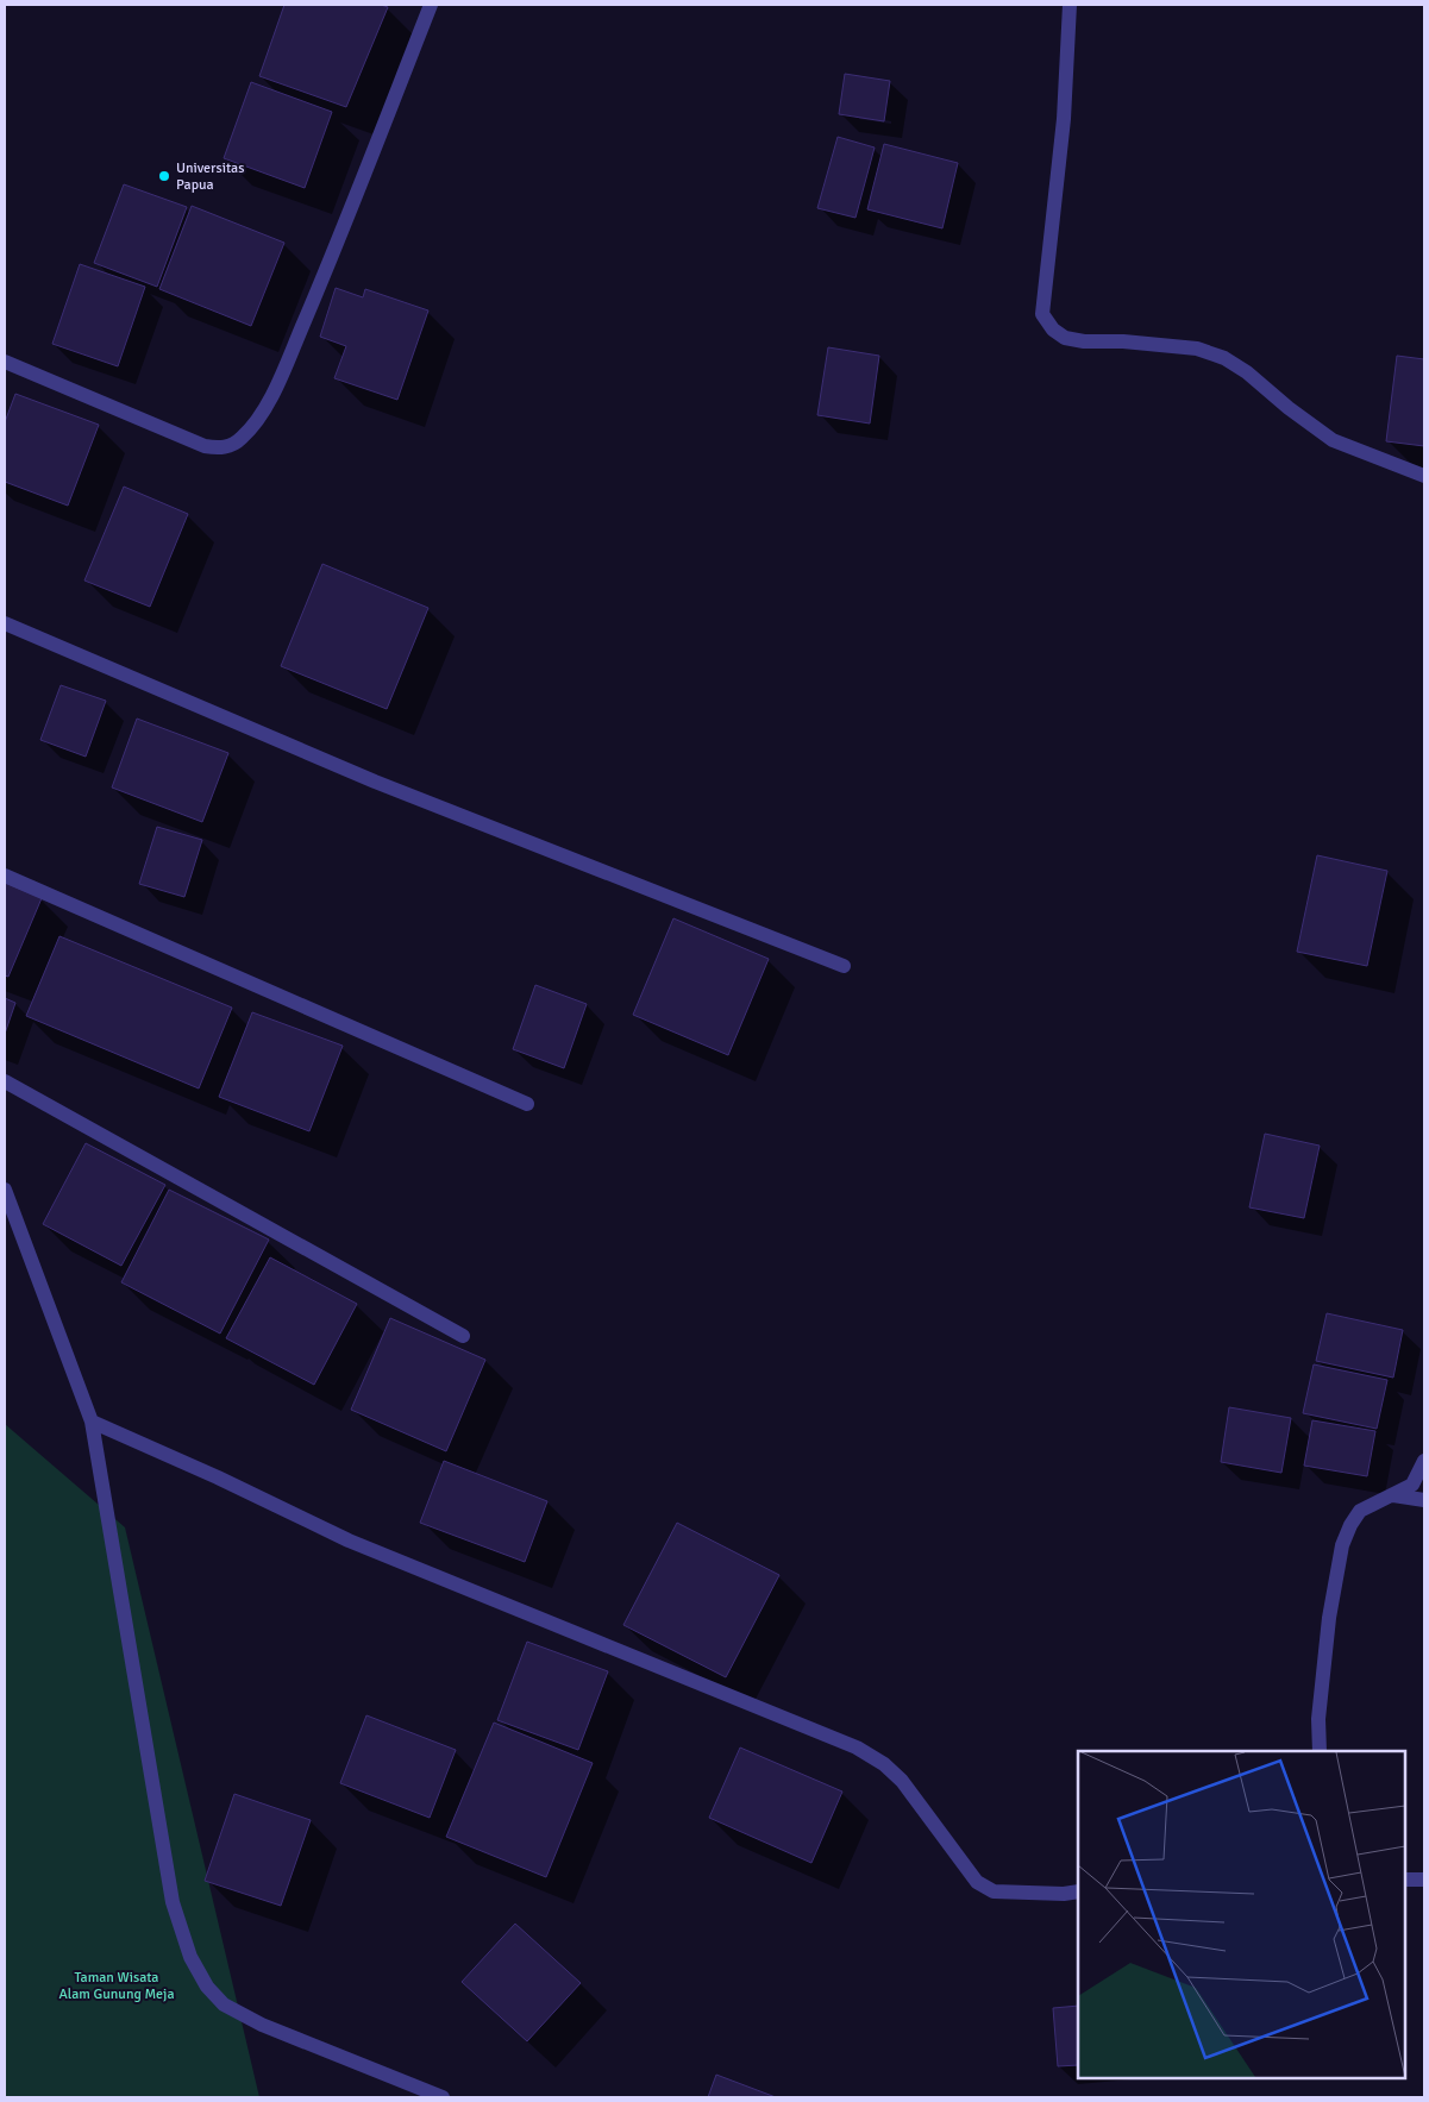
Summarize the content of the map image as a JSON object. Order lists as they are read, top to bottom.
{
  "parks": ["Taman Wisata Alam Gunung Meja"],
  "places": ["Universitas Papua"]
}
